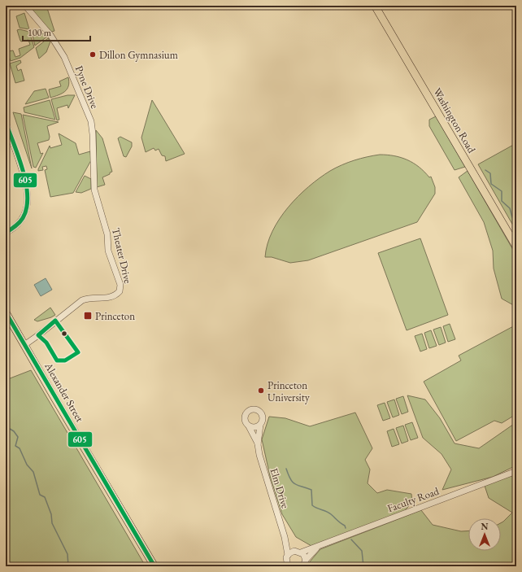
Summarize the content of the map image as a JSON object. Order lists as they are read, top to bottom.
{
  "streets": {
    "main road": ["Washington Road", "Alexander Street"],
    "street": [
      "Pyne Drive",
      "Theater Drive",
      "Elm Drive",
      "Faculty Road"
    ]
  },
  "crossings": [
    ["Pyne Drive", "Theater Drive"],
    ["Theater Drive", "Alexander Street"]
  ],
  "places": {
    "other": ["Dillon Gymnasium", "Princeton University"],
    "transit": ["Princeton"]
  },
  "lines": ["transit line 605"],
  "scale_bar": "100 m",
  "north": "top"
}
